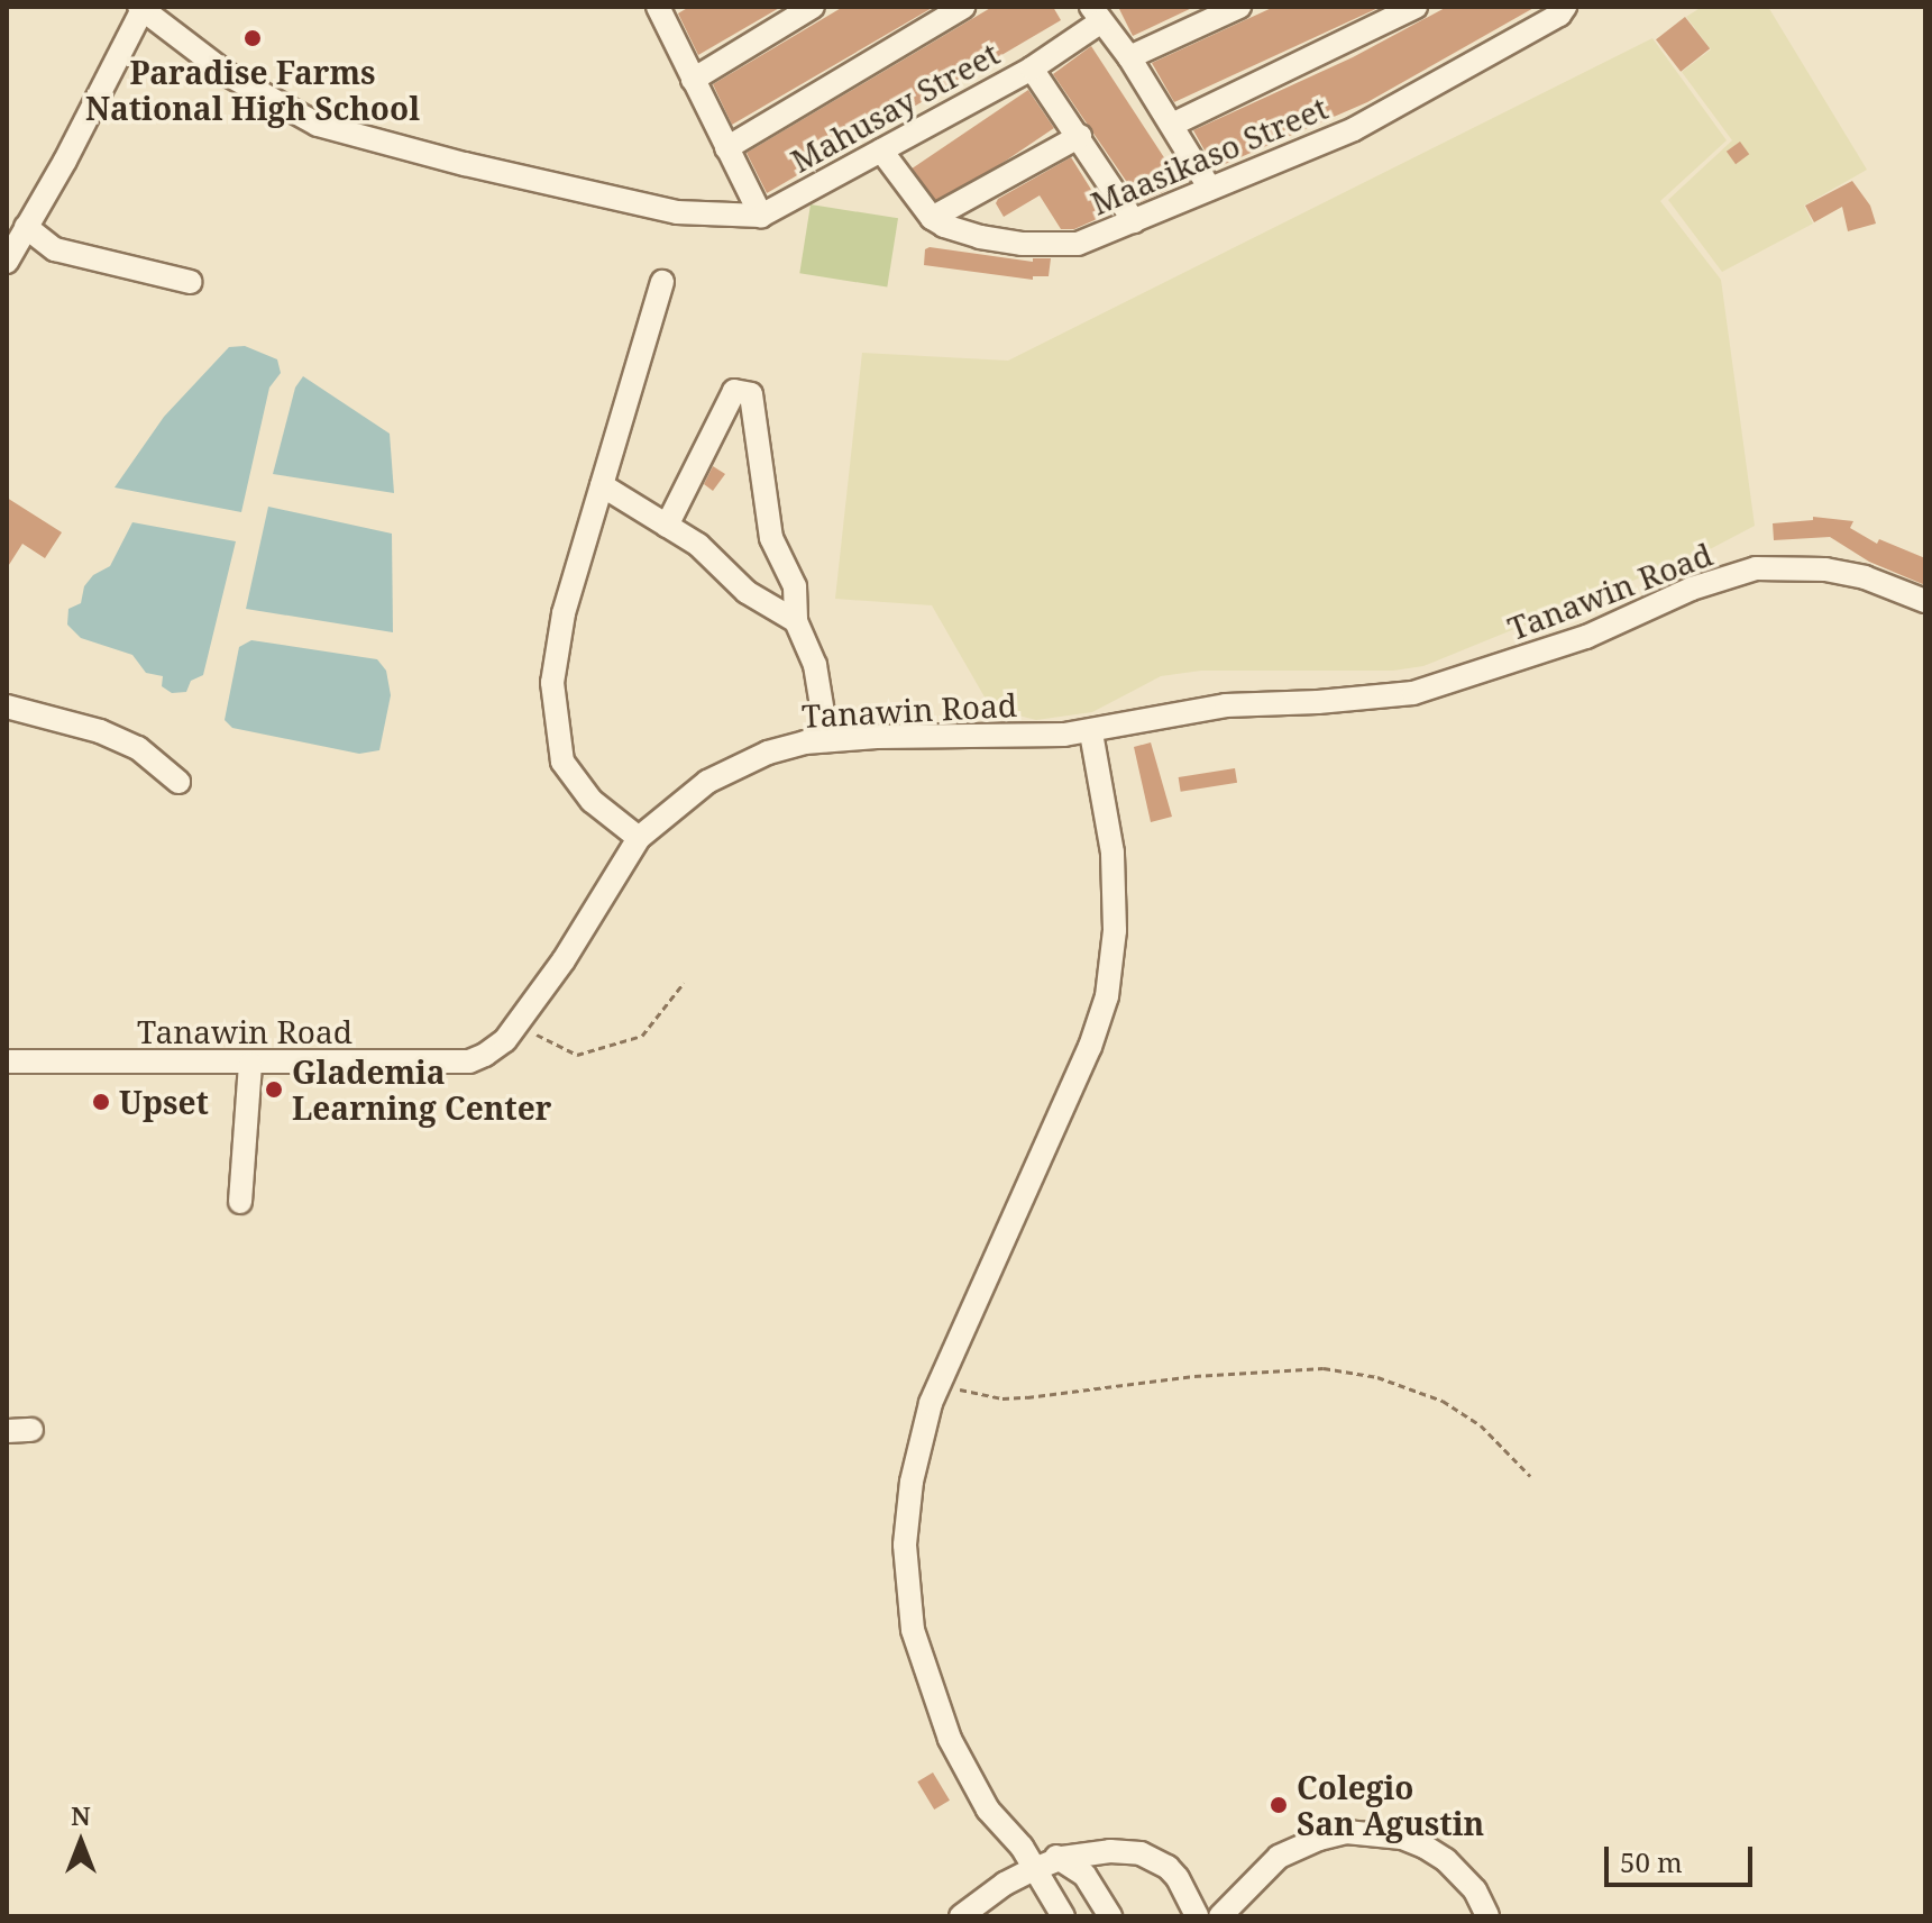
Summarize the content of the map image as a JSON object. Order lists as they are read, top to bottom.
{
  "streets": {
    "street": ["Mahusay Street", "Maasikaso Street", "Tanawin Road"]
  },
  "places": [
    "Paradise Farms National High School",
    "Glademia Learning Center",
    "Upset",
    "Colegio San Agustin"
  ],
  "scale_bar": "50 m",
  "north": "top"
}
